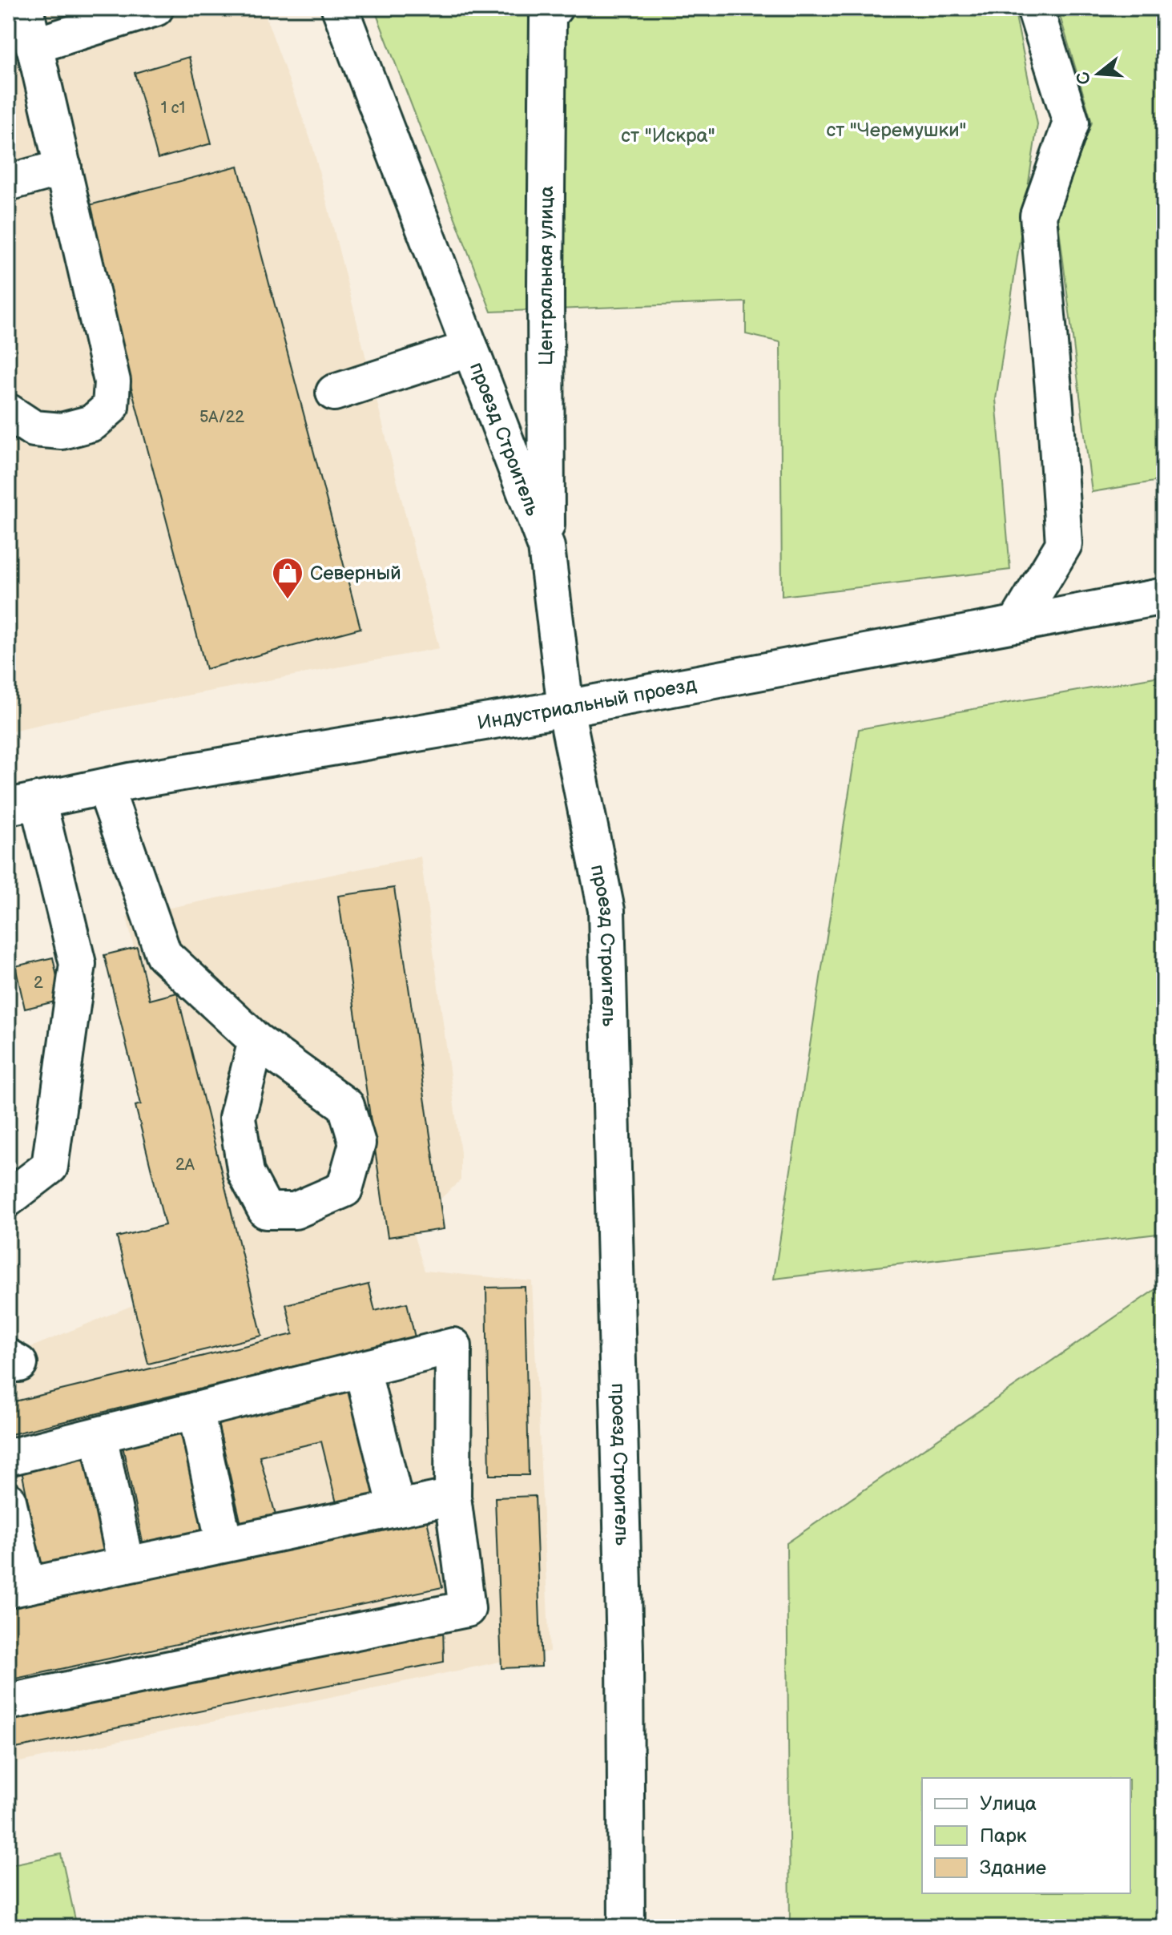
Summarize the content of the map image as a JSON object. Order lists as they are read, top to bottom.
{
  "streets": {
    "street": ["Центральная улица", "проезд Строитель", "Индустриальный проезд"]
  },
  "crossings": [
    ["Центральная улица", "проезд Строитель"],
    ["проезд Строитель", "Индустриальный проезд"]
  ],
  "parks": ["ст \"Черемушки\"", "ст \"Искра\""],
  "places": {
    "shop": ["Северный"]
  },
  "house_numbers": [
    "1 с1",
    "5А/22",
    "2",
    "2А"
  ],
  "legend": ["Улица", "Парк", "Здание"],
  "north": "left"
}
